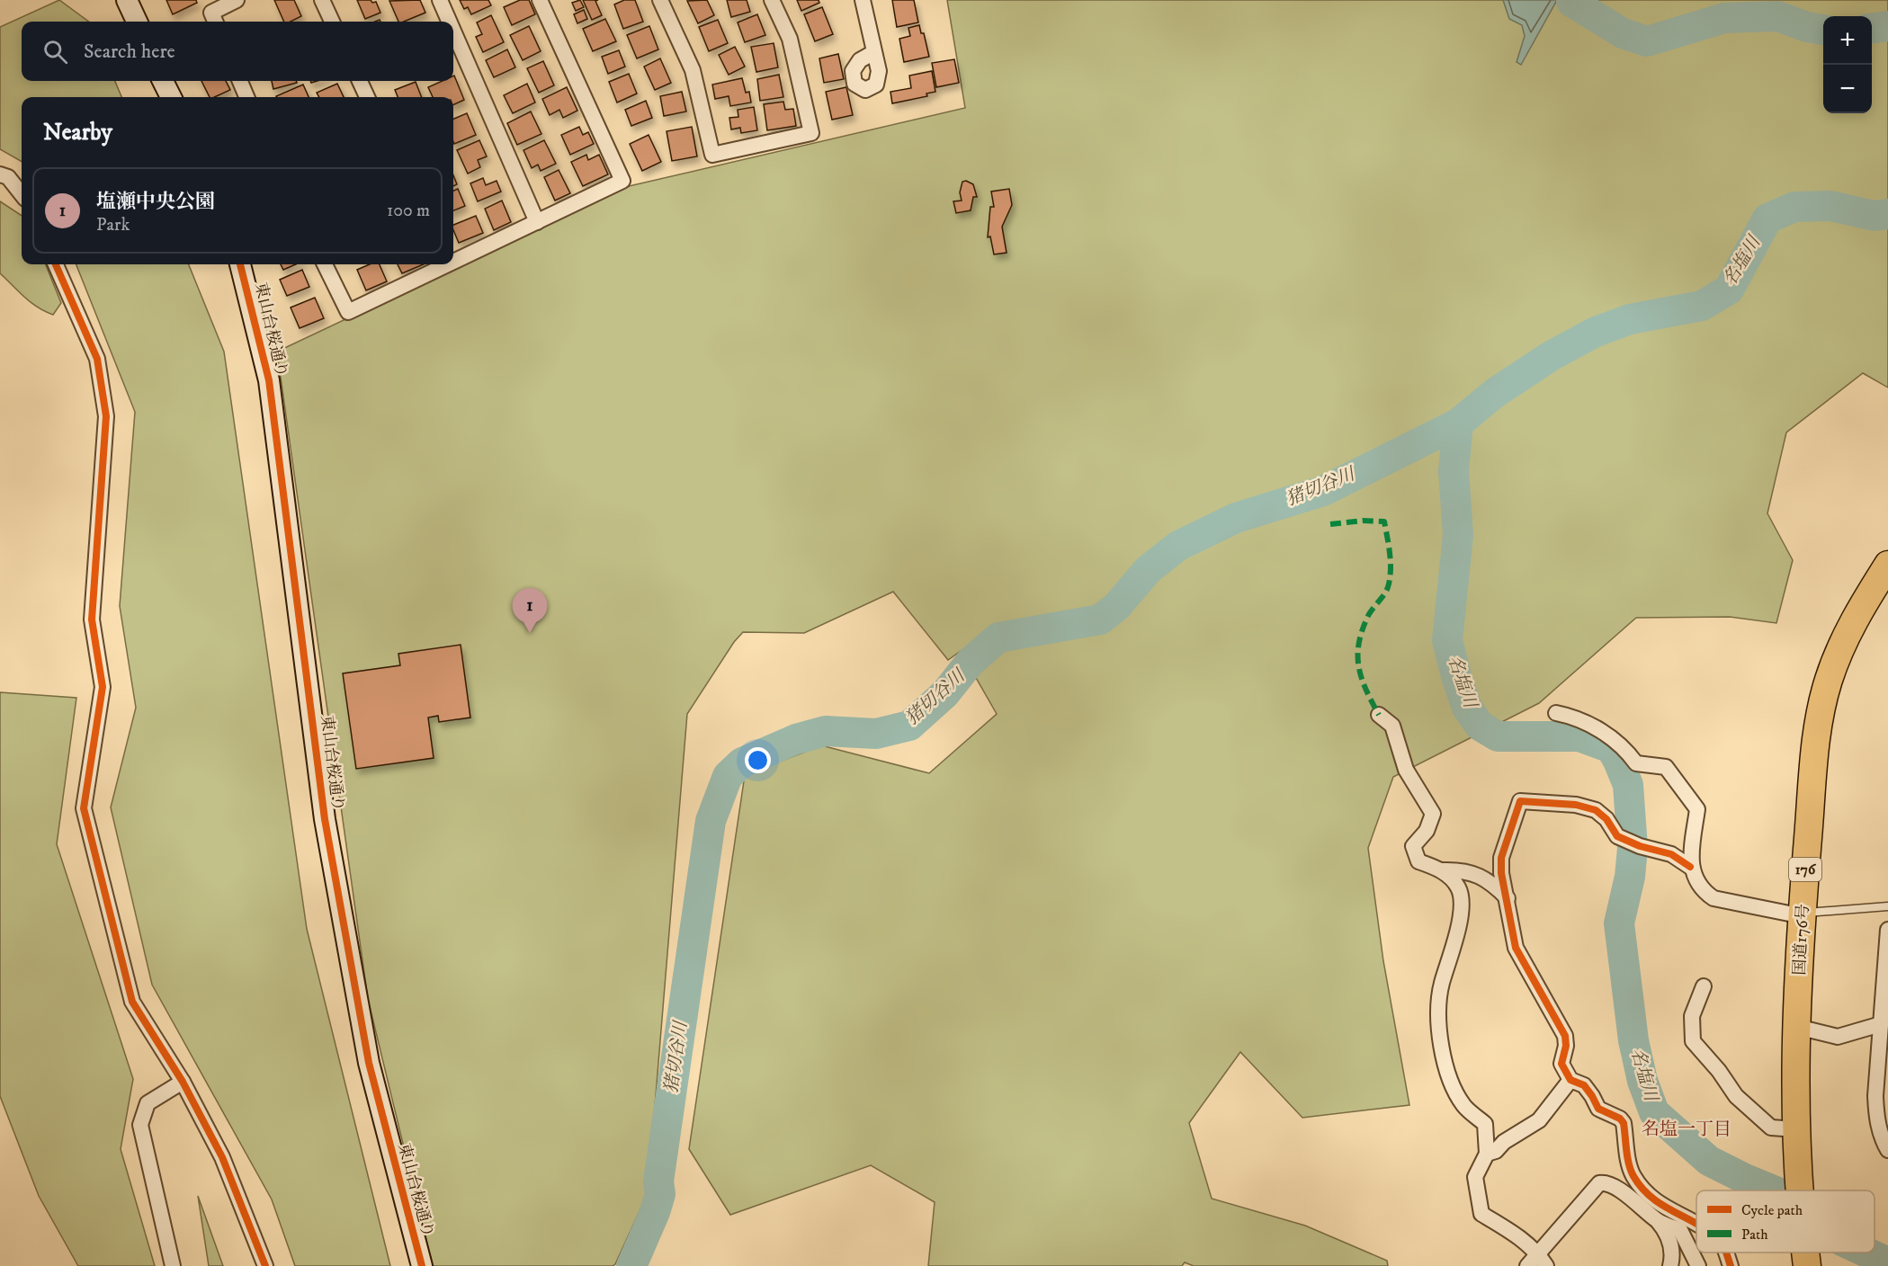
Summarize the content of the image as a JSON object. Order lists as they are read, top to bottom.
{
  "streets": {
    "highway": ["176", "国道176号"],
    "street": ["東山台桜通り"]
  },
  "districts": ["名塩一丁目"],
  "water": ["名塩川", "猪切谷川"],
  "legend": ["Cycle path", "Path"],
  "page": {
    "map_buttons": ["+", "−"],
    "search": "Search here",
    "heading": "Nearby",
    "list": [
      {
        "mark": "1",
        "name": "塩瀬中央公園",
        "note": "Park",
        "value": "100 m"
      }
    ],
    "pins": "1"
  }
}
